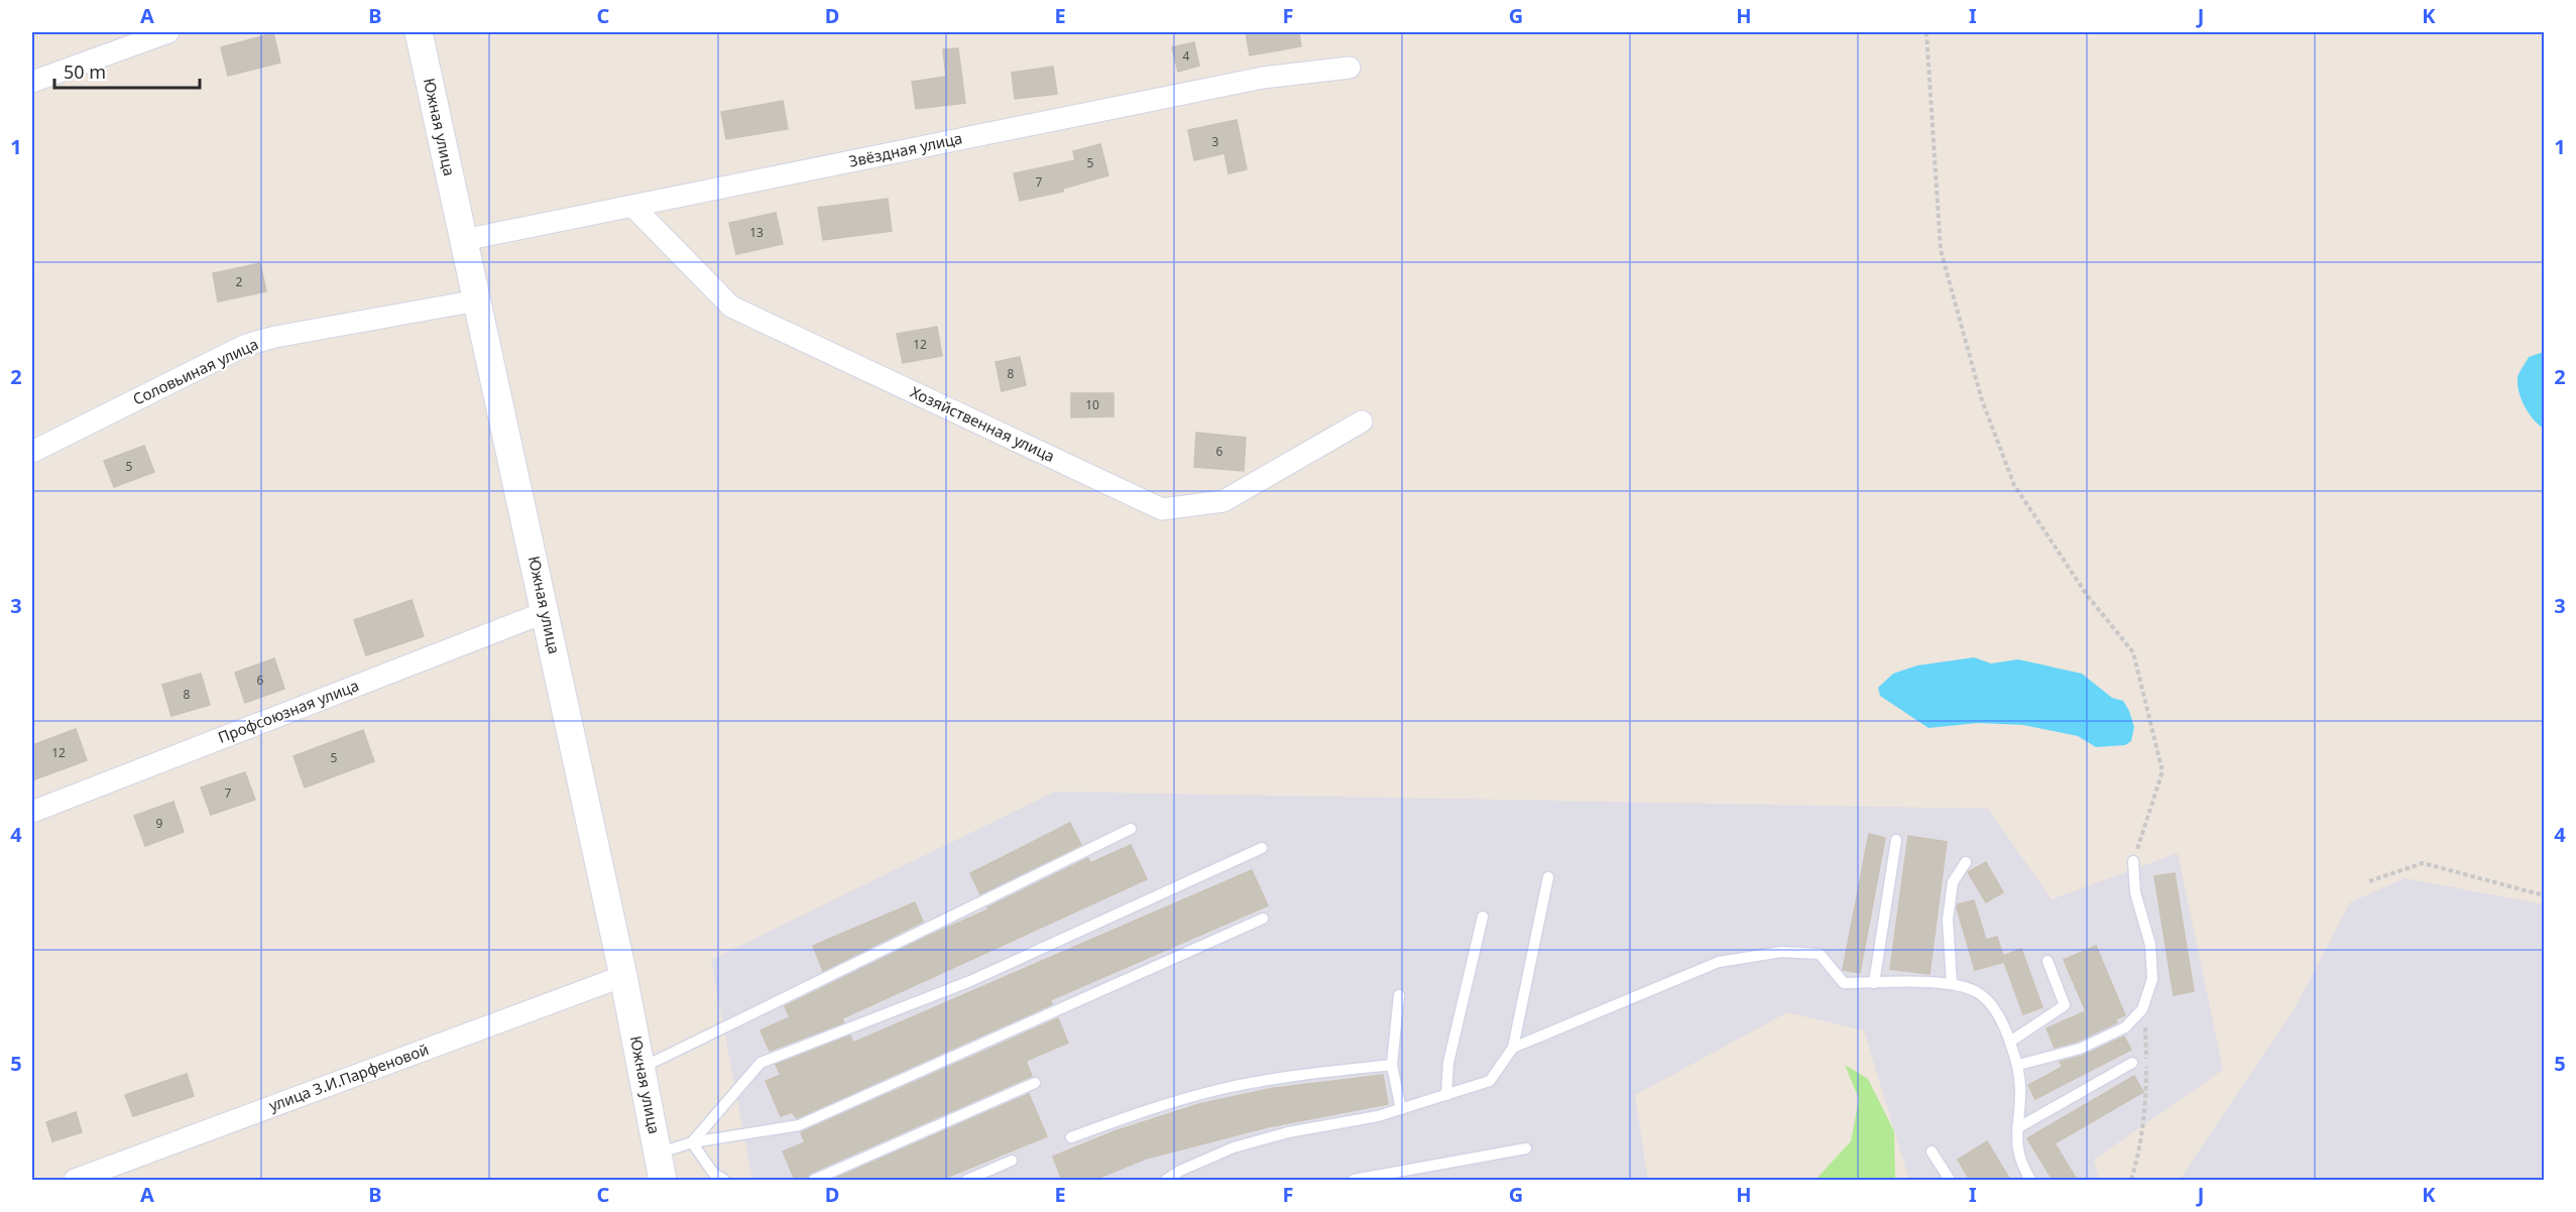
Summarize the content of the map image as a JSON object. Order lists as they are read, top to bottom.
{
  "streets": {
    "street": [
      "Южная улица",
      "Звёздная улица",
      "Соловьиная улица",
      "Хозяйственная улица",
      "Профсоюзная улица",
      "улица З.И.Парфеновой"
    ]
  },
  "crossings": [
    ["Южная улица", "Звёздная улица"],
    ["Южная улица", "Соловьиная улица"],
    ["Южная улица", "Профсоюзная улица"],
    ["Южная улица", "улица З.И.Парфеновой"],
    ["Звёздная улица", "Хозяйственная улица"]
  ],
  "house_numbers": [
    "4",
    "3",
    "5",
    "7",
    "13",
    "2",
    "12",
    "8",
    "10",
    "6",
    "5",
    "6",
    "8",
    "12",
    "5",
    "7",
    "9"
  ],
  "scale_bar": "50 m",
  "grid": {
    "columns": [
      "A",
      "B",
      "C",
      "D",
      "E",
      "F",
      "G",
      "H",
      "I",
      "J",
      "K"
    ],
    "rows": [
      "1",
      "2",
      "3",
      "4",
      "5"
    ]
  }
}
